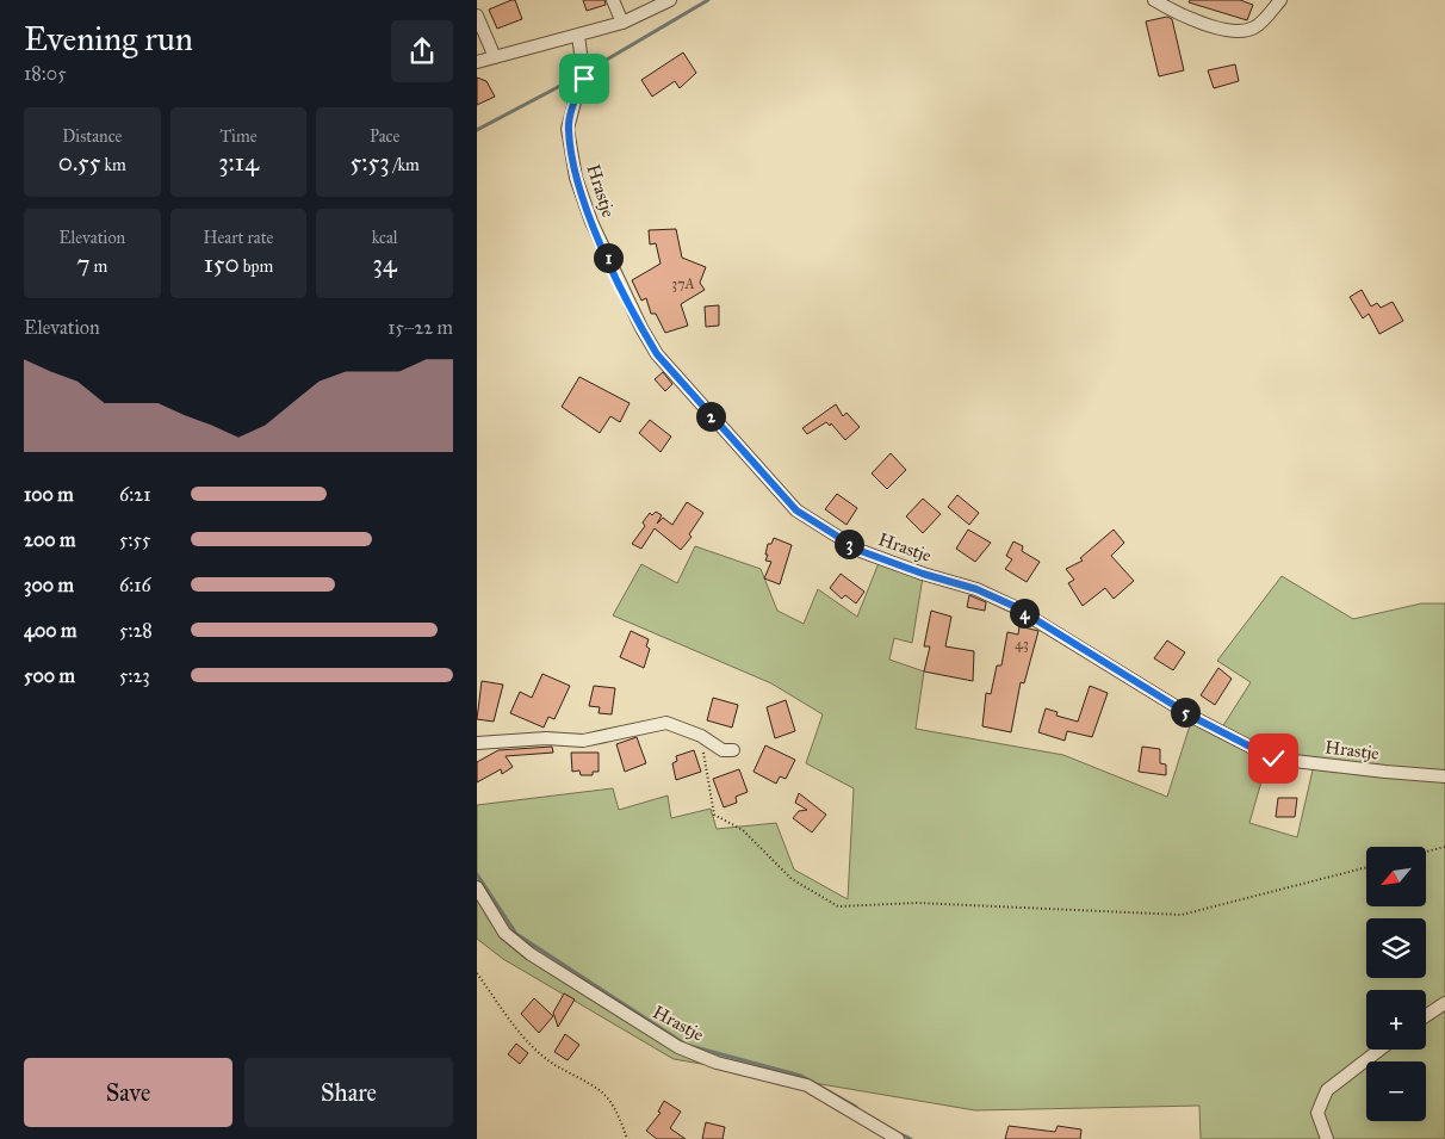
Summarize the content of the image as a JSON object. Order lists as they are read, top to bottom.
{
  "streets": {
    "street": ["Hrastje"]
  },
  "house_numbers": ["37A", "43"],
  "north": "bottom left",
  "page": {
    "heading": ["Evening run", "18:05"],
    "stats": [
      ["Distance", "0.55 km"],
      ["Time", "3:14"],
      ["Pace", "5:53 /km"],
      ["Elevation", "7 m"],
      ["Heart rate", "150 bpm"],
      ["kcal", "34"]
    ],
    "pins": [
      "1",
      "2",
      "3",
      "4",
      "5"
    ],
    "chart": ["Elevation", "15–22 m"],
    "list": [
      {
        "name": "100 m",
        "note": "6:21"
      },
      {
        "name": "200 m",
        "note": "5:55"
      },
      {
        "name": "300 m",
        "note": "6:16"
      },
      {
        "name": "400 m",
        "note": "5:28"
      },
      {
        "name": "500 m",
        "note": "5:23"
      }
    ],
    "map_buttons": ["+", "−"],
    "buttons": ["Save", "Share"]
  }
}
